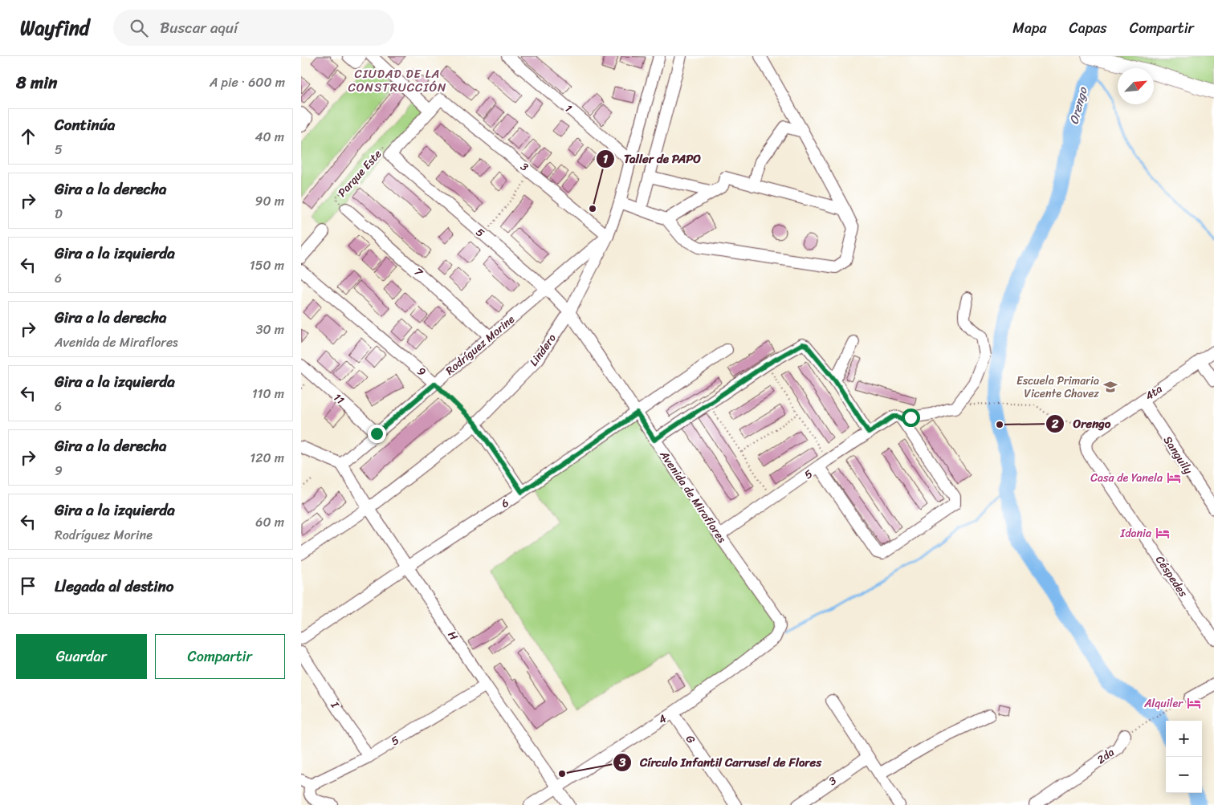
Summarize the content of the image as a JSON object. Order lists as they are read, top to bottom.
{
  "streets": {
    "street": [
      "1",
      "3",
      "Parque Este",
      "5",
      "7",
      "Rodríguez Morine",
      "Lindero",
      "9",
      "4ta",
      "11",
      "Sanguily",
      "Avenida de Miraflores",
      "6",
      "Céspedes",
      "H",
      "I",
      "4",
      "G",
      "2da"
    ]
  },
  "crossings": [
    ["1", "Lindero"],
    ["3", "Parque Este"],
    ["3", "Rodríguez Morine"],
    ["3", "Lindero"],
    ["Parque Este", "5"],
    ["Parque Este", "7"],
    ["5", "Rodríguez Morine"],
    ["5", "Lindero"],
    ["5", "Avenida de Miraflores"],
    ["5", "H"],
    ["5", "I"],
    ["7", "Rodríguez Morine"],
    ["Rodríguez Morine", "Lindero"],
    ["Rodríguez Morine", "9"],
    ["Rodríguez Morine", "11"],
    ["Rodríguez Morine", "H"],
    ["Lindero", "9"],
    ["Lindero", "Avenida de Miraflores"],
    ["Lindero", "H"],
    ["4ta", "Sanguily"],
    ["4ta", "Céspedes"],
    ["Avenida de Miraflores", "6"],
    ["Avenida de Miraflores", "4"],
    ["6", "H"],
    ["H", "4"],
    ["4", "G"]
  ],
  "districts": ["CIUDAD DE LA CONSTRUCCIÓN"],
  "water": ["Orengo"],
  "places": {
    "other": ["Taller de PAPO", "Orengo", "Círculo Infantil Carrusel de Flores"],
    "school or university": ["Escuela Primaria Vicente Chavez"],
    "hotel": ["Casa de Yanela", "Idania", "Alquiler"]
  },
  "north": "top right",
  "page": {
    "header": "Wayfind",
    "search": "Buscar aquí",
    "nav": ["Mapa", "Capas", "Compartir"],
    "heading": ["8 min", "A pie · 600 m"],
    "list": [
      ["Continúa", "5", "40 m"],
      ["Gira a la derecha", "D", "90 m"],
      ["Gira a la izquierda", "6", "150 m"],
      ["Gira a la derecha", "Avenida de Miraflores", "30 m"],
      ["Gira a la izquierda", "6", "110 m"],
      ["Gira a la derecha", "9", "120 m"],
      ["Gira a la izquierda", "Rodríguez Morine", "60 m"],
      "Llegada al destino"
    ],
    "buttons": ["Guardar", "Compartir"],
    "map_buttons": ["+", "−"]
  }
}
